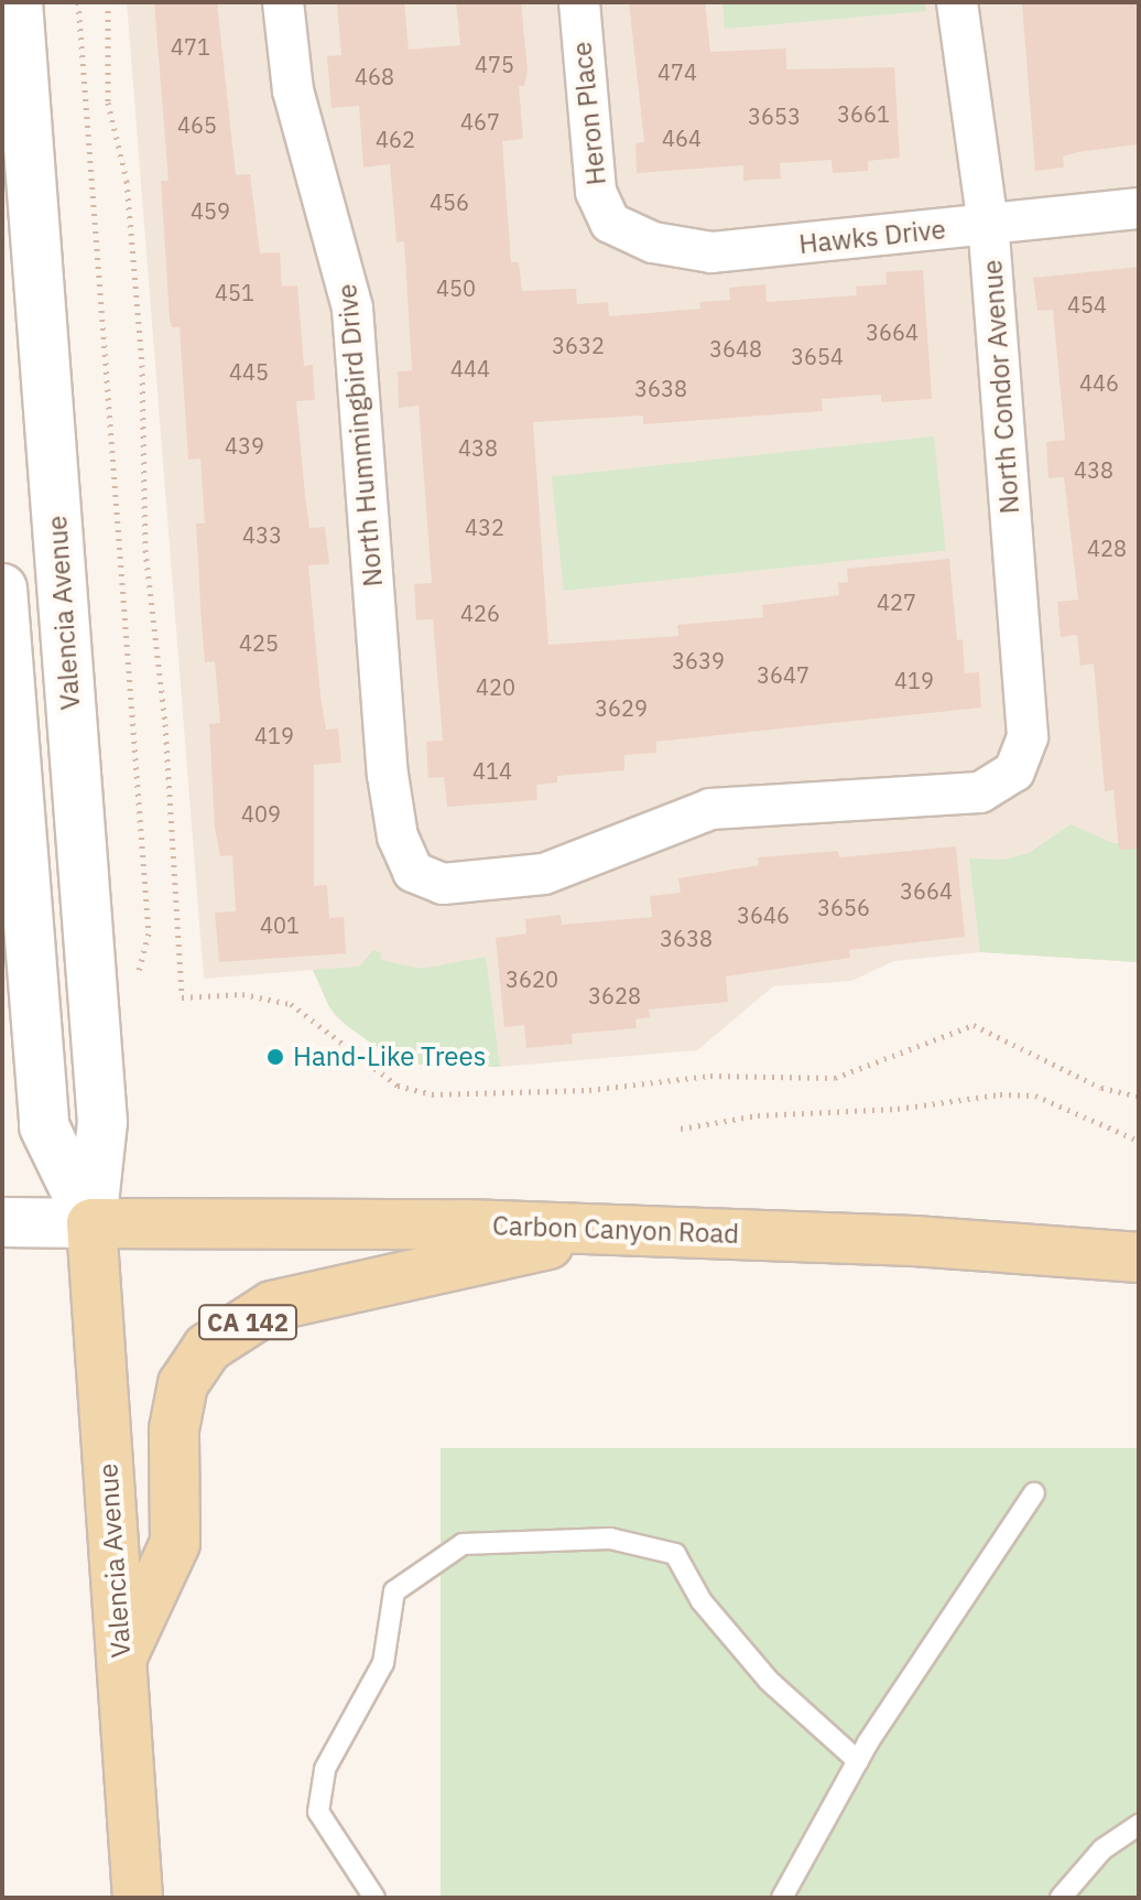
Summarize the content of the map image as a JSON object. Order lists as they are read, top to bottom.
{
  "streets": {
    "main road": ["Valencia Avenue", "Carbon Canyon Road", "CA 142"],
    "street": [
      "Heron Place",
      "Hawks Drive",
      "North Condor Avenue",
      "North Hummingbird Drive"
    ]
  },
  "crossings": [
    ["Heron Place", "Hawks Drive"],
    ["Hawks Drive", "North Condor Avenue"],
    ["North Condor Avenue", "North Hummingbird Drive"],
    ["Valencia Avenue", "Carbon Canyon Road"],
    ["Valencia Avenue", "CA 142"],
    ["Carbon Canyon Road", "CA 142"]
  ],
  "places": ["Hand-Like Trees"],
  "house_numbers": [
    "471",
    "475",
    "474",
    "468",
    "3661",
    "3653",
    "467",
    "465",
    "464",
    "462",
    "456",
    "459",
    "450",
    "451",
    "454",
    "3664",
    "3632",
    "3648",
    "3654",
    "444",
    "445",
    "446",
    "3638",
    "439",
    "438",
    "438",
    "432",
    "433",
    "428",
    "427",
    "426",
    "425",
    "3639",
    "3647",
    "419",
    "420",
    "3629",
    "419",
    "414",
    "409",
    "3664",
    "3656",
    "3646",
    "401",
    "3638",
    "3620",
    "3628"
  ]
}
